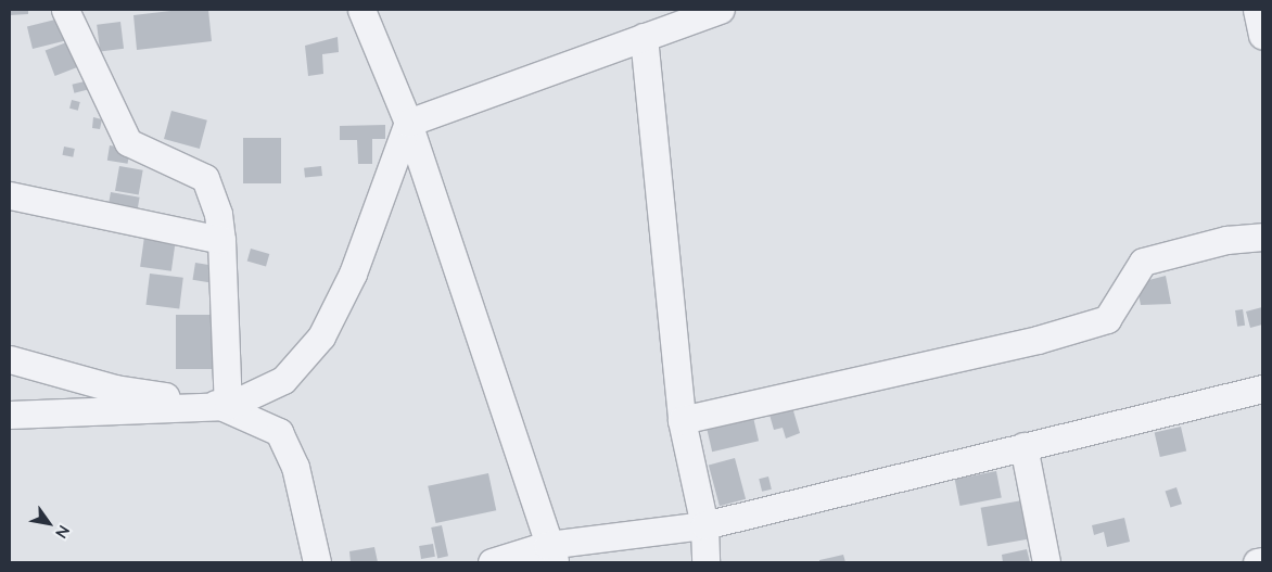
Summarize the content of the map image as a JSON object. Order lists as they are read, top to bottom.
{
  "north": "bottom right"
}
